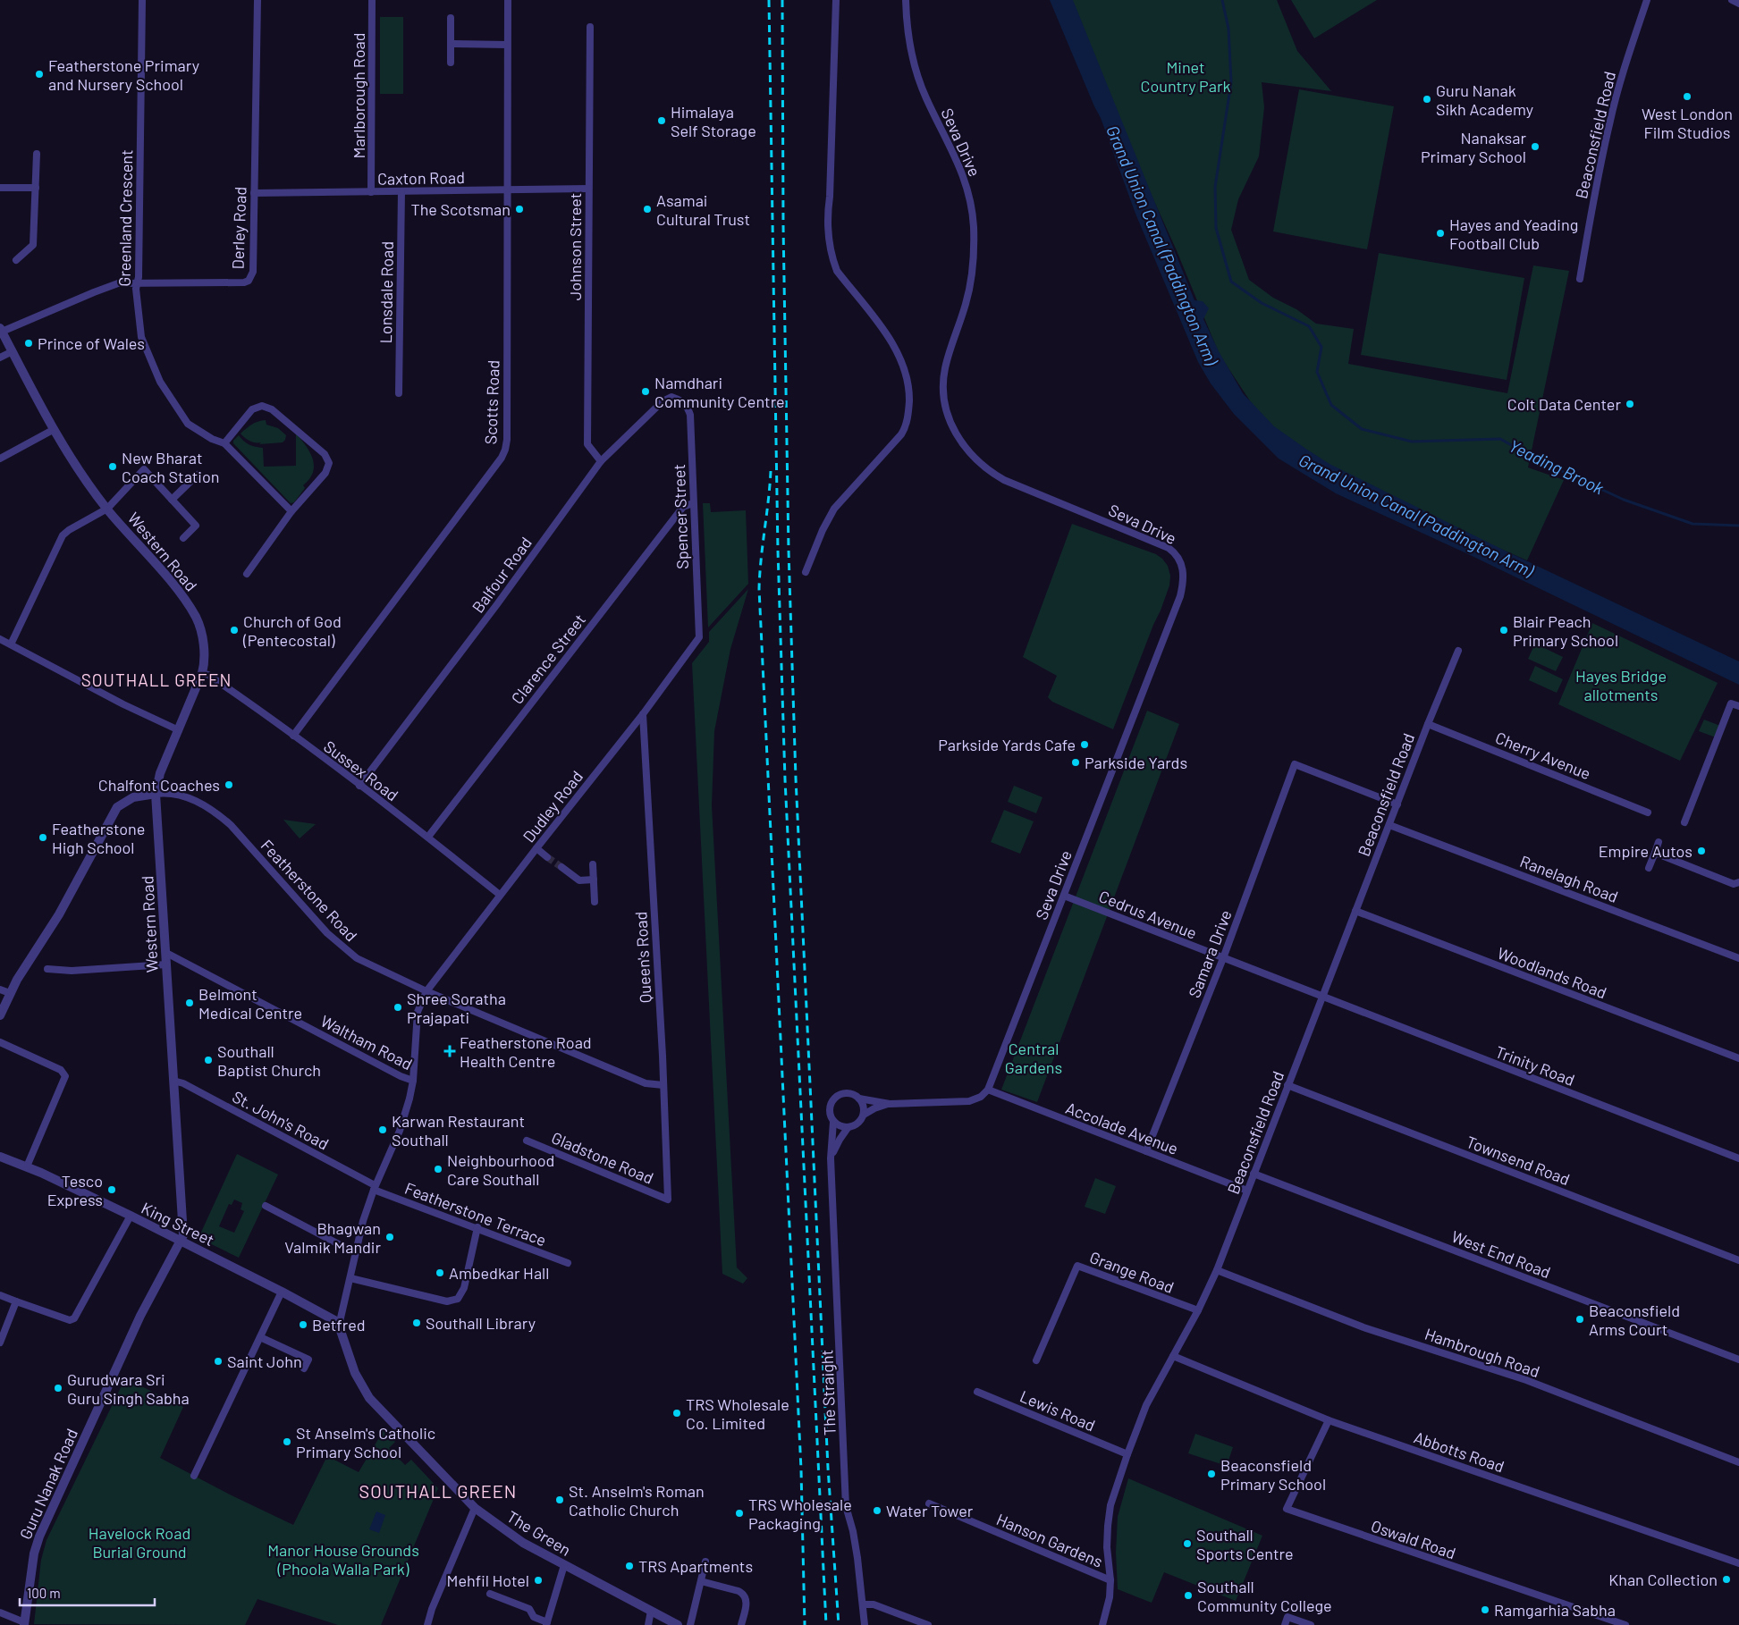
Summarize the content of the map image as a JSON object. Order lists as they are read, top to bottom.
{
  "streets": {
    "street": [
      "Marlborough Road",
      "Beaconsfield Road",
      "Seva Drive",
      "Caxton Road",
      "Greenland Crescent",
      "Derley Road",
      "Johnson Street",
      "Lonsdale Road",
      "Scotts Road",
      "Spencer Street",
      "Western Road",
      "Balfour Road",
      "Clarence Street",
      "Cherry Avenue",
      "Sussex Road",
      "Dudley Road",
      "Ranelagh Road",
      "Featherstone Road",
      "Cedrus Avenue",
      "Samara Drive",
      "Queen's Road",
      "Woodlands Road",
      "Waltham Road",
      "Trinity Road",
      "St. John's Road",
      "Accolade Avenue",
      "Gladstone Road",
      "Townsend Road",
      "Featherstone Terrace",
      "King Street",
      "West End Road",
      "Grange Road",
      "Hambrough Road",
      "The Straight",
      "Lewis Road",
      "Abbotts Road",
      "Guru Nanak Road",
      "The Green",
      "Oswald Road",
      "Hanson Gardens"
    ]
  },
  "crossings": [
    ["Marlborough Road", "Caxton Road"],
    ["Beaconsfield Road", "Cherry Avenue"],
    ["Beaconsfield Road", "Ranelagh Road"],
    ["Beaconsfield Road", "Cedrus Avenue"],
    ["Beaconsfield Road", "Samara Drive"],
    ["Beaconsfield Road", "Woodlands Road"],
    ["Beaconsfield Road", "Trinity Road"],
    ["Beaconsfield Road", "Accolade Avenue"],
    ["Beaconsfield Road", "Townsend Road"],
    ["Beaconsfield Road", "West End Road"],
    ["Beaconsfield Road", "Grange Road"],
    ["Beaconsfield Road", "Hambrough Road"],
    ["Beaconsfield Road", "Lewis Road"],
    ["Beaconsfield Road", "Abbotts Road"],
    ["Beaconsfield Road", "Hanson Gardens"],
    ["Seva Drive", "Cedrus Avenue"],
    ["Seva Drive", "Accolade Avenue"],
    ["Caxton Road", "Derley Road"],
    ["Caxton Road", "Johnson Street"],
    ["Caxton Road", "Lonsdale Road"],
    ["Caxton Road", "Scotts Road"],
    ["Greenland Crescent", "Derley Road"],
    ["Derley Road", "Western Road"],
    ["Johnson Street", "Balfour Road"],
    ["Scotts Road", "Sussex Road"],
    ["Spencer Street", "Balfour Road"],
    ["Spencer Street", "Clarence Street"],
    ["Spencer Street", "Dudley Road"],
    ["Western Road", "Sussex Road"],
    ["Western Road", "Featherstone Road"],
    ["Western Road", "Waltham Road"],
    ["Western Road", "St. John's Road"],
    ["Western Road", "King Street"],
    ["Western Road", "Guru Nanak Road"],
    ["Balfour Road", "Sussex Road"],
    ["Clarence Street", "Sussex Road"],
    ["Sussex Road", "Dudley Road"],
    ["Dudley Road", "Featherstone Road"],
    ["Dudley Road", "Queen's Road"],
    ["Featherstone Road", "Queen's Road"],
    ["Cedrus Avenue", "Samara Drive"],
    ["Cedrus Avenue", "Trinity Road"],
    ["Samara Drive", "Accolade Avenue"],
    ["Queen's Road", "Gladstone Road"],
    ["St. John's Road", "Featherstone Terrace"],
    ["King Street", "Guru Nanak Road"],
    ["King Street", "The Green"],
    ["Abbotts Road", "Oswald Road"]
  ],
  "districts": ["SOUTHALL GREEN", "SOUTHALL GREEN"],
  "water": ["Grand Union Canal (Paddington Arm)", "Yeading Brook"],
  "parks": [
    "Minet Country Park",
    "Hayes Bridge allotments",
    "Central Gardens",
    "Havelock Road Burial Ground",
    "Manor House Grounds (Phoola Walla Park)"
  ],
  "places": {
    "other": [
      "Featherstone Primary and Nursery School",
      "West London Film Studios",
      "Guru Nanak Sikh Academy",
      "Himalaya Self Storage",
      "Nanaksar Primary School",
      "The Scotsman",
      "Asamai Cultural Trust",
      "Hayes and Yeading Football Club",
      "Prince of Wales",
      "Namdhari Community Centre",
      "Colt Data Center",
      "New Bharat Coach Station",
      "Church of God (Pentecostal)",
      "Blair Peach Primary School",
      "Parkside Yards Cafe",
      "Parkside Yards",
      "Chalfont Coaches",
      "Featherstone High School",
      "Empire Autos",
      "Belmont Medical Centre",
      "Shree Soratha Prajapati",
      "Southall Baptist Church",
      "Karwan Restaurant Southall",
      "Neighbourhood Care Southall",
      "Tesco Express",
      "Bhagwan Valmik Mandir",
      "Ambedkar Hall",
      "Beaconsfield Arms Court",
      "Southall Library",
      "Betfred",
      "Saint John",
      "Gurudwara Sri Guru Singh Sabha",
      "TRS Wholesale Co. Limited",
      "St Anselm's Catholic Primary School",
      "Beaconsfield Primary School",
      "St. Anselm's Roman Catholic Church",
      "Water Tower",
      "TRS Wholesale Packaging",
      "Southall Sports Centre",
      "TRS Apartments",
      "Khan Collection",
      "Mehfil Hotel",
      "Southall Community College",
      "Ramgarhia Sabha"
    ],
    "health": ["Featherstone Road Health Centre"]
  },
  "scale_bar": "100 m"
}
